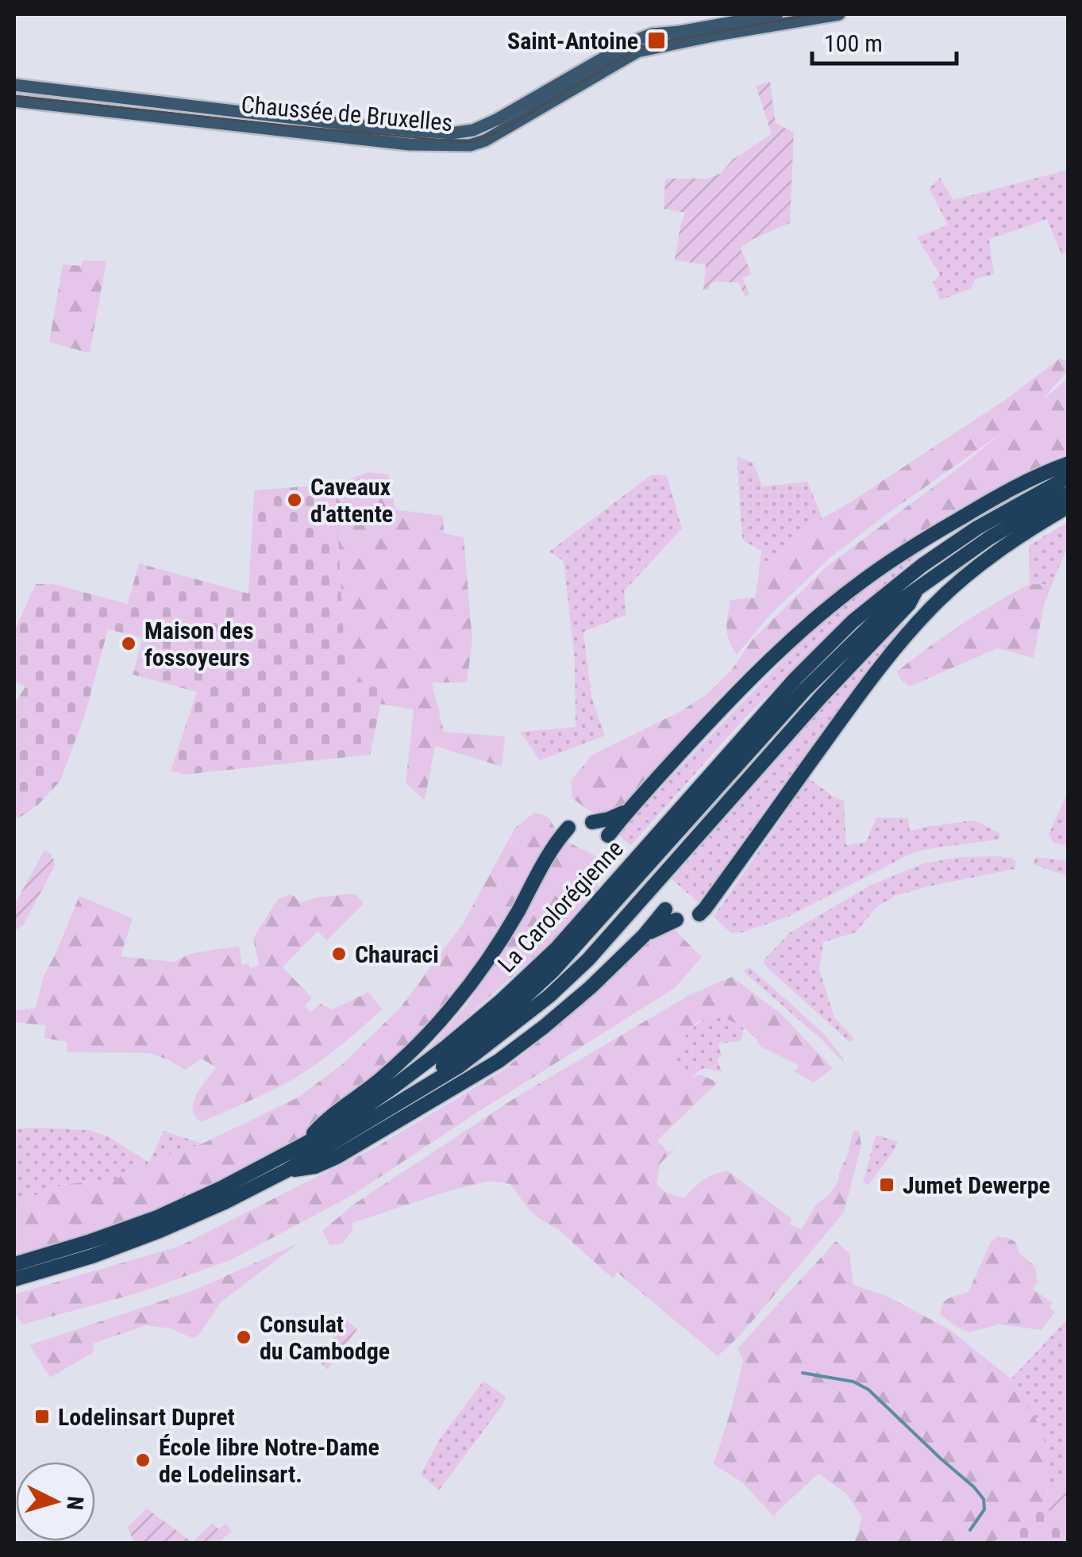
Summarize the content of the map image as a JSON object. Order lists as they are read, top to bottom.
{
  "streets": {
    "highway": ["La Carolorégienne"],
    "main road": ["Chaussée de Bruxelles"]
  },
  "places": {
    "transit": ["Saint-Antoine", "Jumet Dewerpe", "Lodelinsart Dupret"],
    "other": [
      "Caveaux d'attente",
      "Maison des fossoyeurs",
      "Chauraci",
      "Consulat du Cambodge",
      "École libre Notre-Dame de Lodelinsart."
    ]
  },
  "scale_bar": "100 m",
  "north": "right"
}
